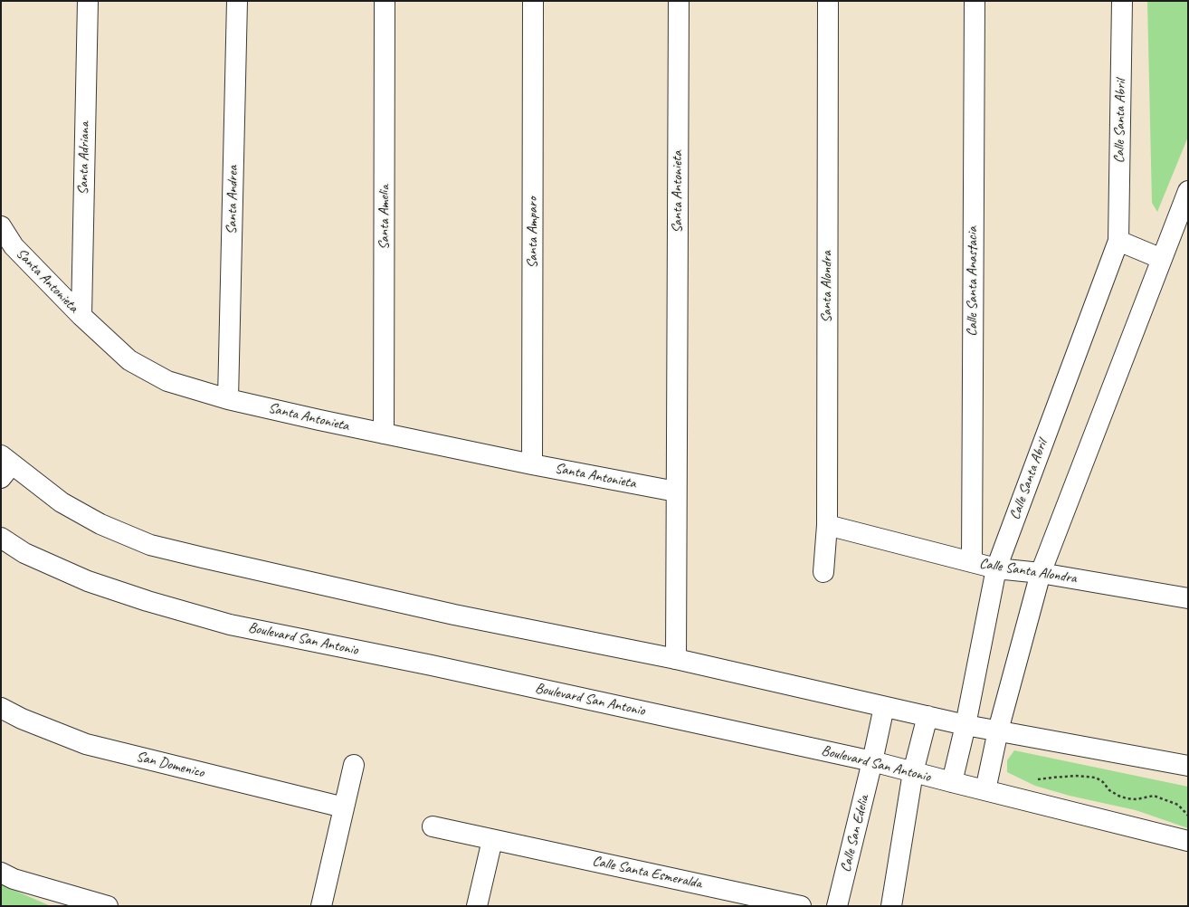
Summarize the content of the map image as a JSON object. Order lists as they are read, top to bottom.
{
  "streets": {
    "street": [
      "Calle Santa Abril",
      "Santa Adriana",
      "Santa Antonieta",
      "Santa Andrea",
      "Santa Amelia",
      "Santa Amparo",
      "Calle Santa Anastacia",
      "Santa Alondra",
      "Calle Santa Alondra",
      "Boulevard San Antonio",
      "San Domenico",
      "Calle San Edelia",
      "Calle Santa Esmeralda"
    ]
  },
  "crossings": [
    ["Calle Santa Abril", "Calle Santa Alondra"],
    ["Calle Santa Abril", "Boulevard San Antonio"],
    ["Santa Adriana", "Santa Antonieta"],
    ["Santa Antonieta", "Santa Andrea"],
    ["Santa Antonieta", "Santa Amelia"],
    ["Santa Antonieta", "Santa Amparo"],
    ["Calle Santa Anastacia", "Calle Santa Alondra"],
    ["Santa Alondra", "Calle Santa Alondra"],
    ["Boulevard San Antonio", "Calle San Edelia"]
  ]
}
